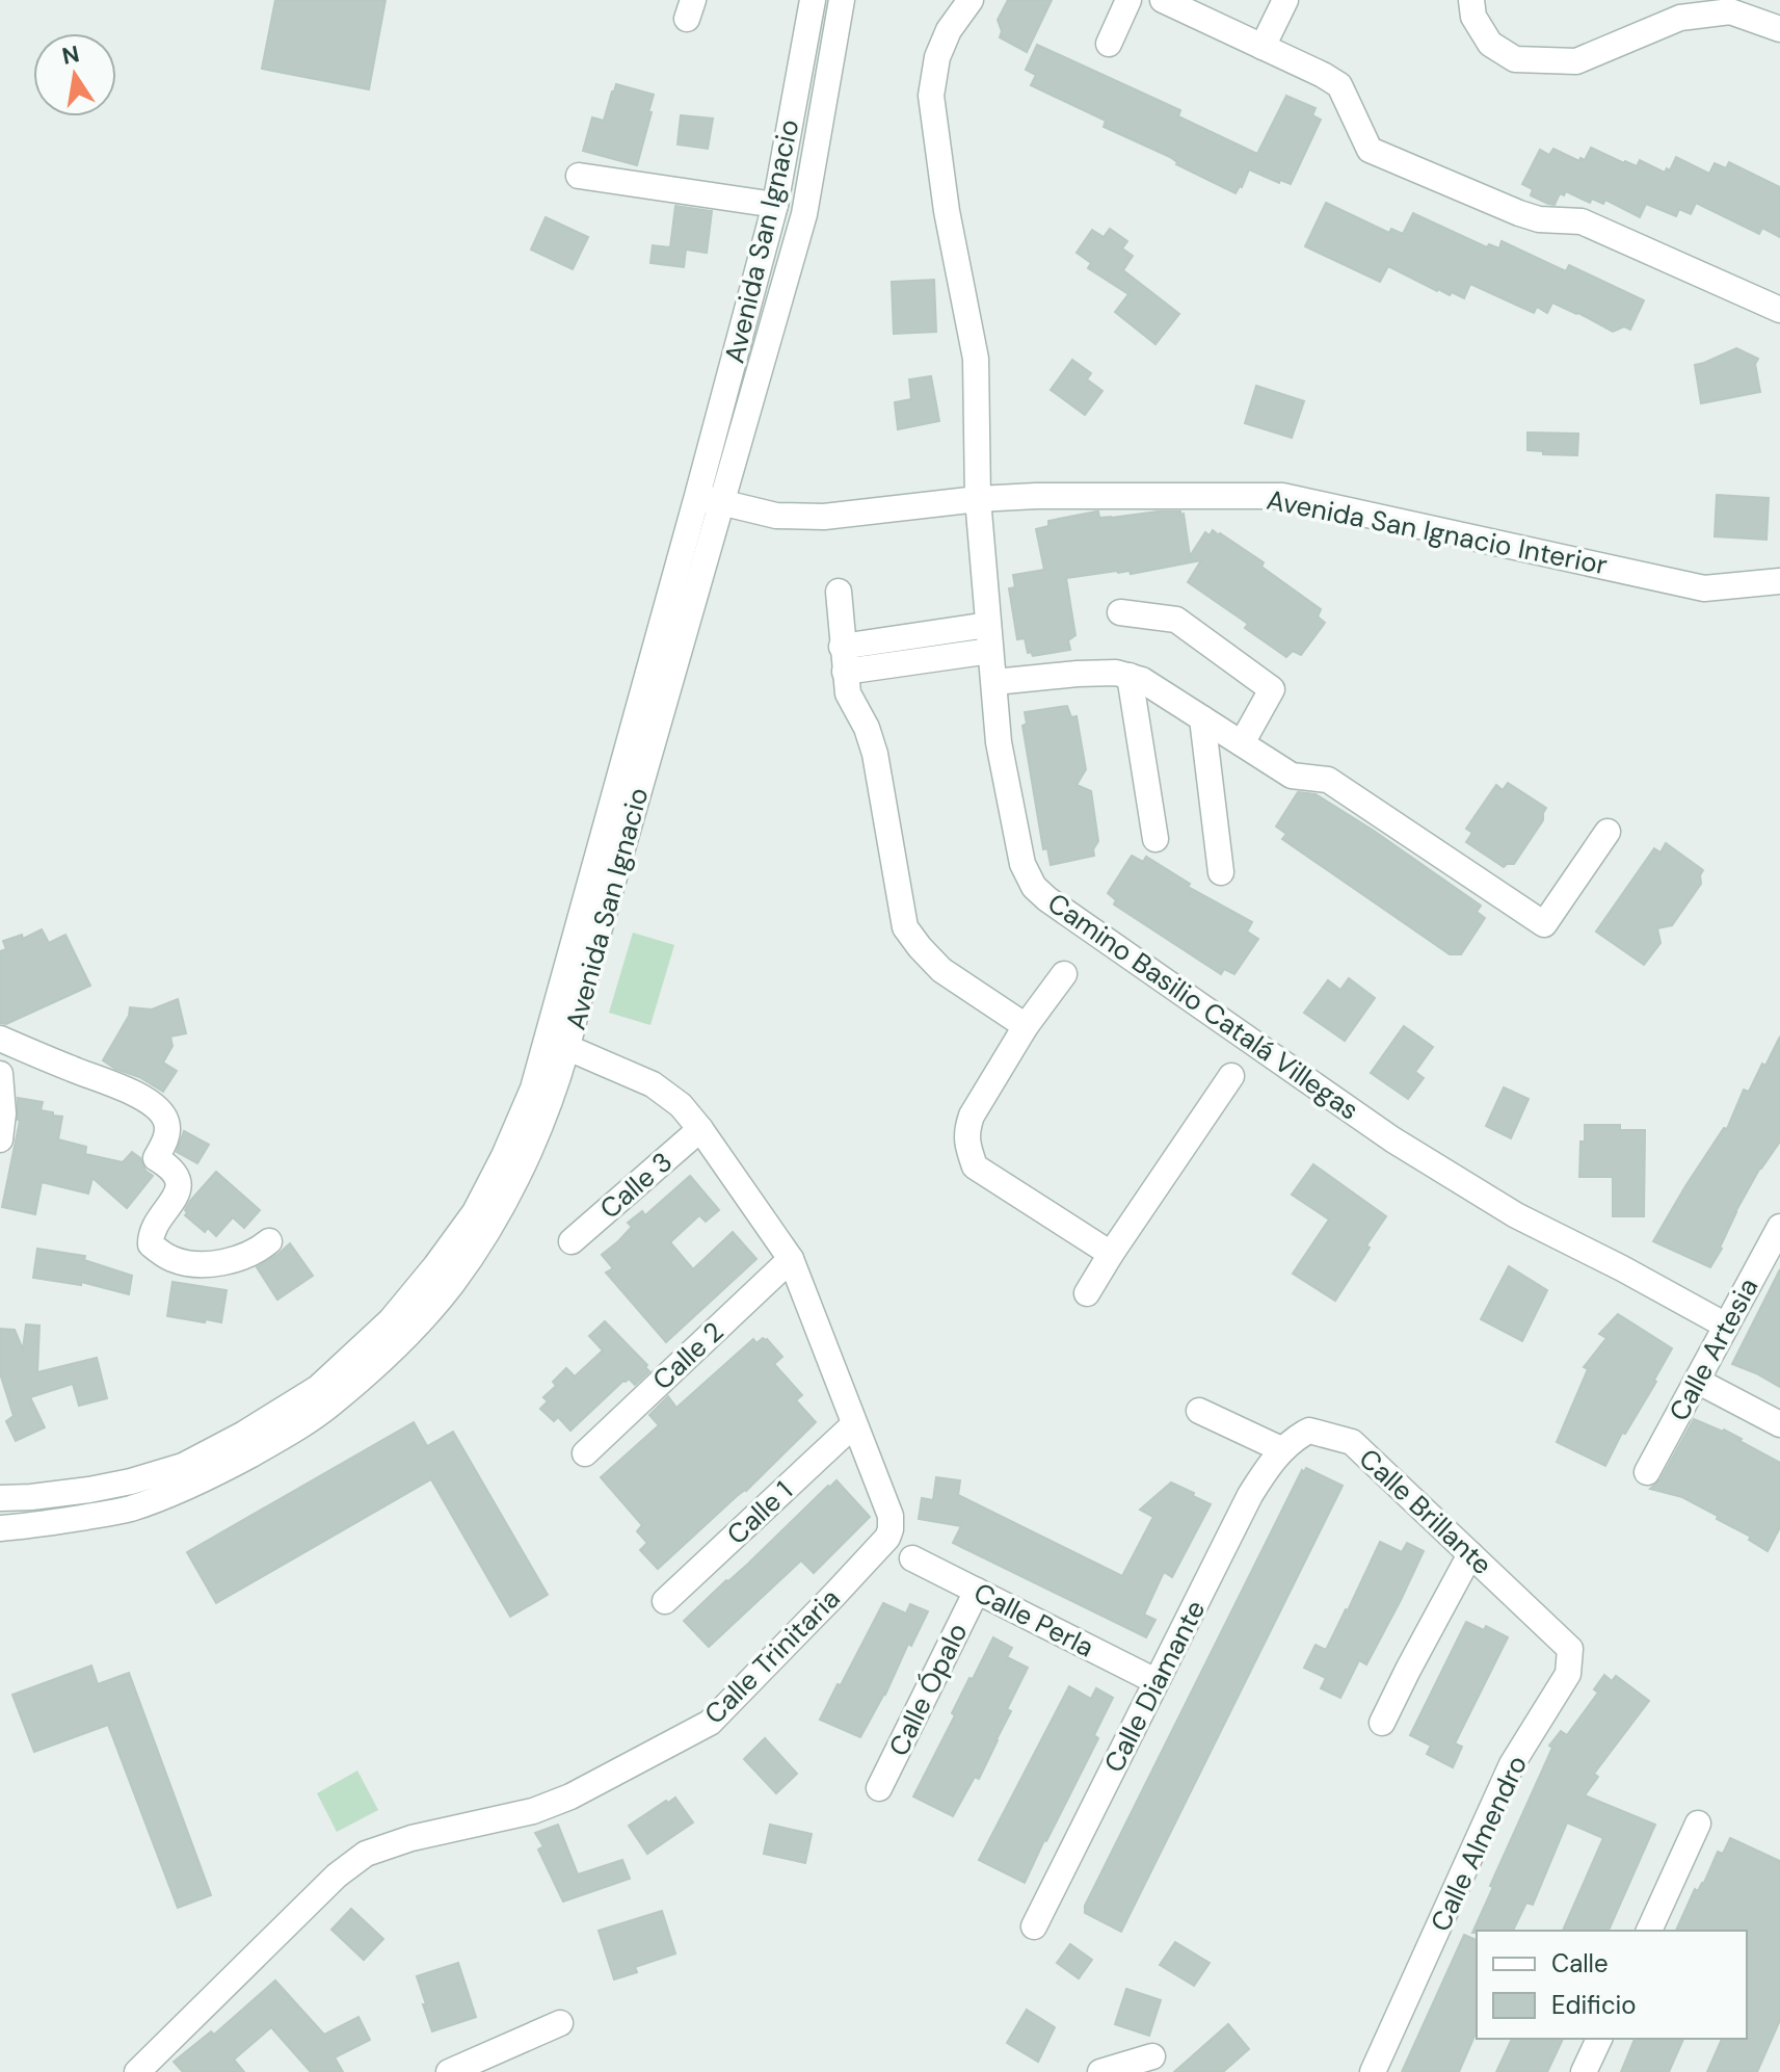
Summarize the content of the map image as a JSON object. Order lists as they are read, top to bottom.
{
  "streets": {
    "street": [
      "Avenida San Ignacio",
      "Avenida San Ignacio Interior",
      "Camino Basilio Catalá Villegas",
      "Calle 3",
      "Calle Artesia",
      "Calle 2",
      "Calle Brillante",
      "Calle 1",
      "Calle Perla",
      "Calle Trinitaria",
      "Calle Diamante",
      "Calle Ópalo",
      "Calle Almendro"
    ]
  },
  "crossings": [
    ["Avenida San Ignacio", "Avenida San Ignacio Interior"],
    ["Avenida San Ignacio", "Calle Trinitaria"],
    ["Avenida San Ignacio Interior", "Camino Basilio Catalá Villegas"],
    ["Camino Basilio Catalá Villegas", "Calle Artesia"],
    ["Calle 3", "Calle Trinitaria"],
    ["Calle 2", "Calle Trinitaria"],
    ["Calle Brillante", "Calle Diamante"],
    ["Calle Brillante", "Calle Almendro"],
    ["Calle 1", "Calle Trinitaria"],
    ["Calle Perla", "Calle Diamante"],
    ["Calle Perla", "Calle Ópalo"]
  ],
  "legend": ["Calle", "Edificio"],
  "north": "top"
}
